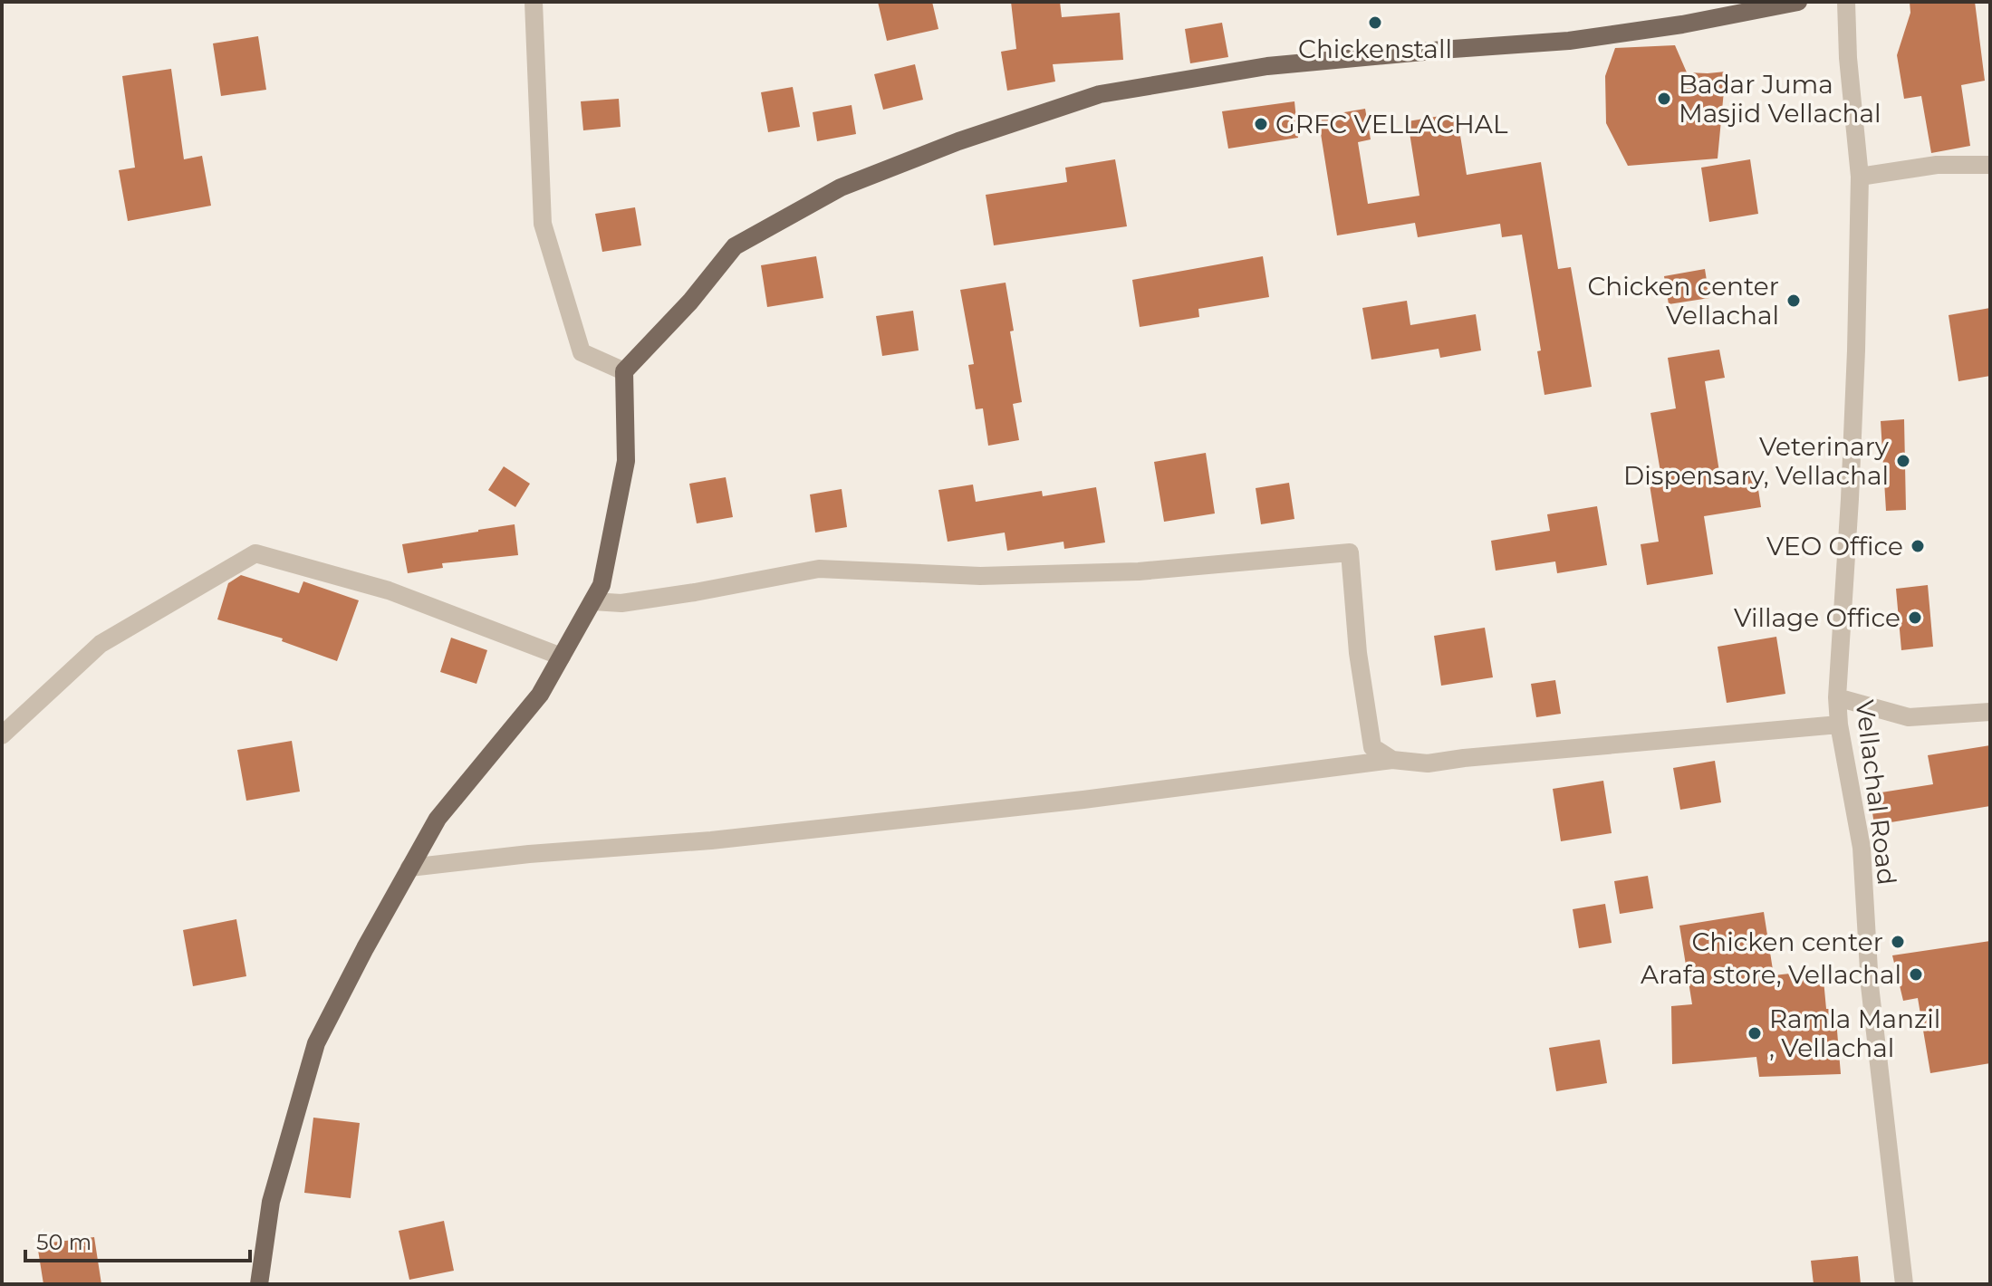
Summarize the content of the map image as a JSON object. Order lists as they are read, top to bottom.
{
  "streets": {
    "street": ["Vellachal Road"]
  },
  "places": [
    "Chickenstall",
    "Badar Juma Masjid Vellachal",
    "GRFC VELLACHAL",
    "Chicken center Vellachal",
    "Veterinary Dispensary, Vellachal",
    "VEO Office",
    "Village Office",
    "Chicken center",
    "Arafa store, Vellachal",
    "Ramla Manzil , Vellachal"
  ],
  "scale_bar": "50 m"
}
